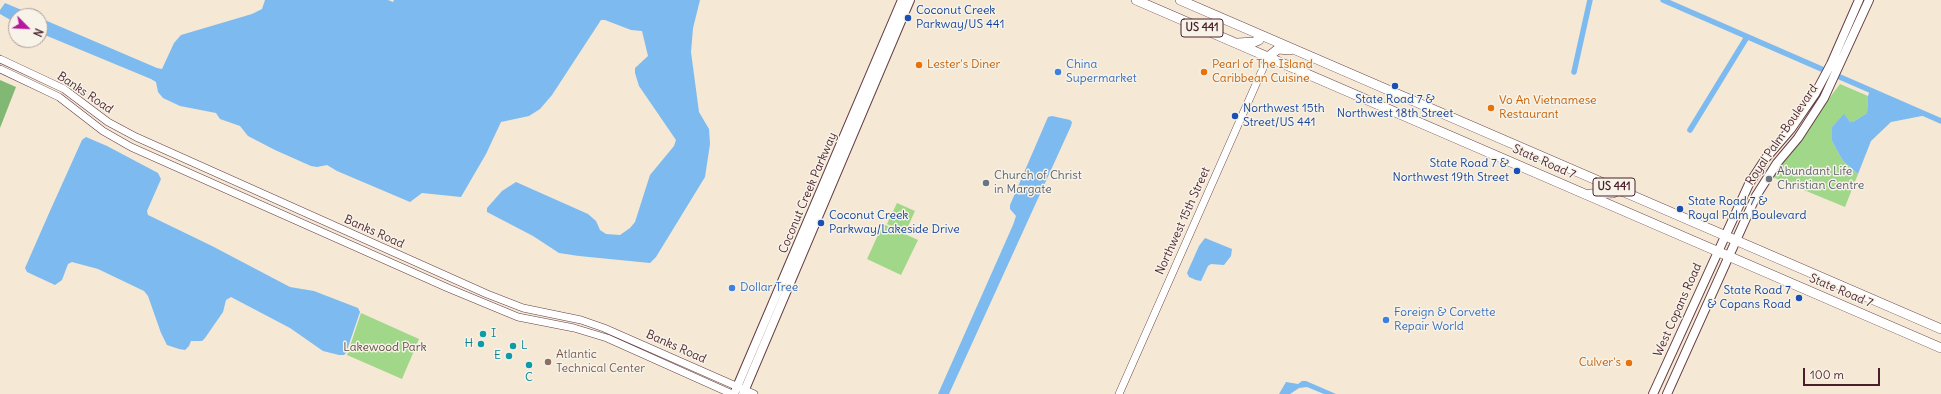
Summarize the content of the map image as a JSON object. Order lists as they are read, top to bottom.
{
  "streets": {
    "main road": [
      "US 441",
      "Royal Palm Boulevard",
      "State Road 7",
      "Coconut Creek Parkway",
      "West Copans Road"
    ],
    "street": ["Banks Road", "Northwest 15th Street"]
  },
  "crossings": [
    ["Banks Road", "Coconut Creek Parkway"],
    ["Royal Palm Boulevard", "State Road 7"],
    ["Royal Palm Boulevard", "West Copans Road"],
    ["State Road 7", "Northwest 15th Street"],
    ["State Road 7", "West Copans Road"]
  ],
  "parks": ["Lakewood Park"],
  "places": [
    "Coconut Creek Parkway/US 441",
    "Lester's Diner",
    "China Supermarket",
    "Pearl of The Island Caribbean Cuisine",
    "State Road 7 & Northwest 18th Street",
    "Vo An Vietnamese Restaurant",
    "Northwest 15th Street/US 441",
    "State Road 7 & Northwest 19th Street",
    "Abundant Life Christian Centre",
    "Church of Christ in Margate",
    "State Road 7 & Royal Palm Boulevard",
    "Coconut Creek Parkway/Lakeside Drive",
    "Dollar Tree",
    "State Road 7 & Copans Road",
    "Foreign & Corvette Repair World",
    "I",
    "H",
    "L",
    "E",
    "Atlantic Technical Center",
    "Culver's",
    "C"
  ],
  "scale_bar": "100 m",
  "north": "bottom right"
}
